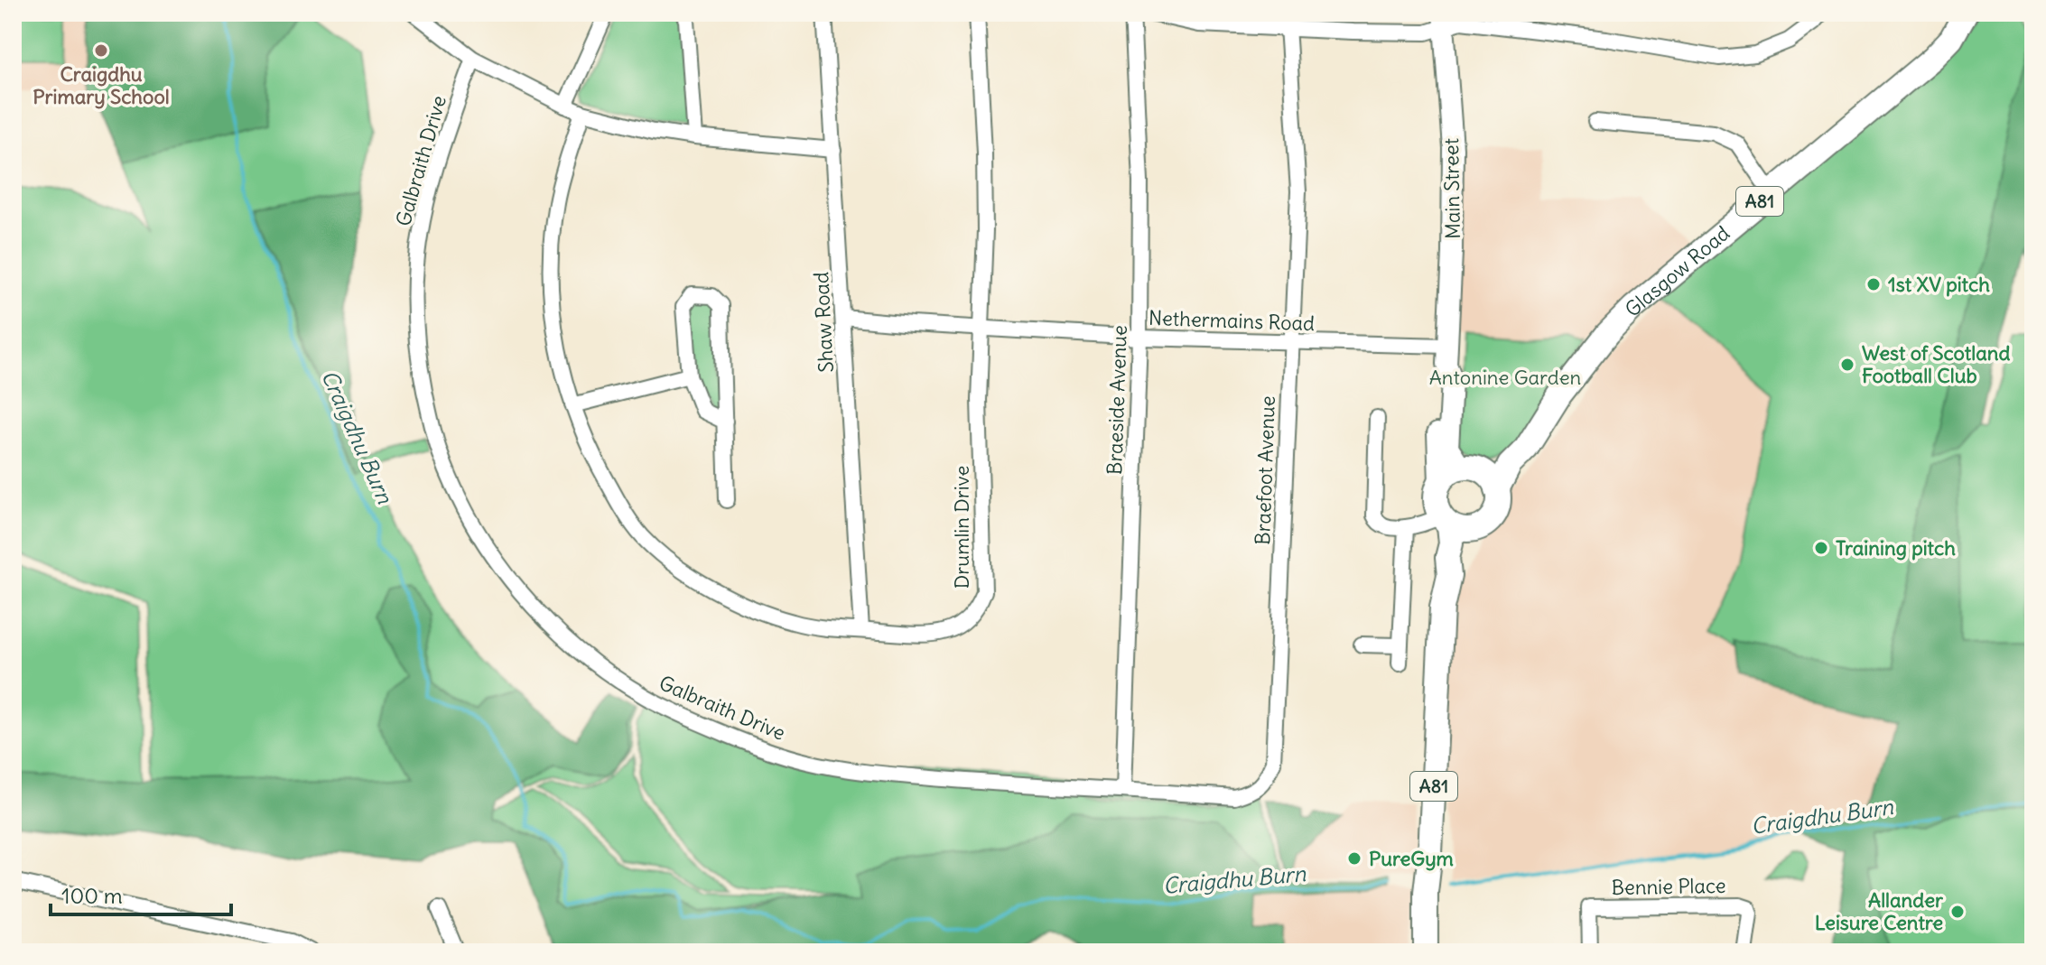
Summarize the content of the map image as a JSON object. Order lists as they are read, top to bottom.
{
  "streets": {
    "main road": ["Main Street", "A81", "Glasgow Road"],
    "street": [
      "Galbraith Drive",
      "Nethermains Road",
      "Shaw Road",
      "Braeside Avenue",
      "Braefoot Avenue",
      "Drumlin Drive",
      "Bennie Place"
    ]
  },
  "crossings": [
    ["Galbraith Drive", "Braeside Avenue"],
    ["Galbraith Drive", "Braefoot Avenue"],
    ["Main Street", "A81"],
    ["Main Street", "Glasgow Road"],
    ["Main Street", "Nethermains Road"],
    ["A81", "Glasgow Road"],
    ["Nethermains Road", "Shaw Road"],
    ["Nethermains Road", "Braeside Avenue"],
    ["Nethermains Road", "Braefoot Avenue"],
    ["Nethermains Road", "Drumlin Drive"],
    ["Shaw Road", "Drumlin Drive"],
    ["Braeside Avenue", "Braefoot Avenue"]
  ],
  "water": ["Craigdhu Burn"],
  "parks": ["Antonine Garden"],
  "places": [
    "Craigdhu Primary School",
    "1st XV pitch",
    "West of Scotland Football Club",
    "Training pitch",
    "PureGym",
    "Allander Leisure Centre"
  ],
  "scale_bar": "100 m"
}
